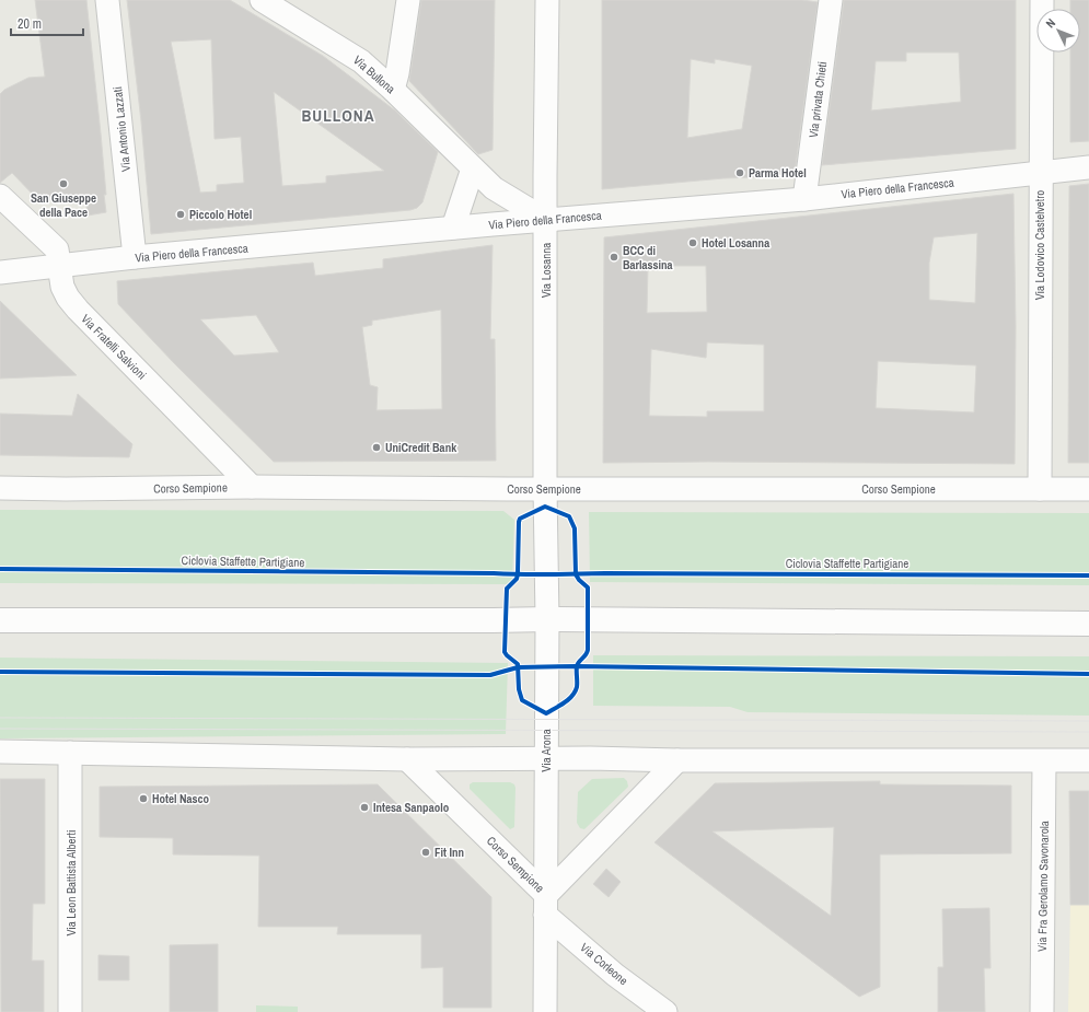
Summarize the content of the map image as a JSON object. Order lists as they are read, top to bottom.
{
  "streets": {
    "street": [
      "Via Bullona",
      "Via privata Chieti",
      "Via Antonio Lazzati",
      "Via Piero della Francesca",
      "Via Lodovico Castelvetro",
      "Via Losanna",
      "Via Fratelli Salvioni",
      "Corso Sempione",
      "Via Arona",
      "Via Leon Battista Alberti",
      "Via Fra Gerolamo Savonarola",
      "Via Corleone"
    ],
    "cycle path": ["Ciclovia Staffette Partigiane"]
  },
  "crossings": [
    ["Via Bullona", "Via Piero della Francesca"],
    ["Via Bullona", "Via Losanna"],
    ["Via privata Chieti", "Via Piero della Francesca"],
    ["Via Antonio Lazzati", "Via Piero della Francesca"],
    ["Via Piero della Francesca", "Via Lodovico Castelvetro"],
    ["Via Piero della Francesca", "Via Losanna"],
    ["Via Piero della Francesca", "Via Fratelli Salvioni"],
    ["Via Lodovico Castelvetro", "Corso Sempione"],
    ["Via Losanna", "Corso Sempione"],
    ["Via Losanna", "Via Arona"],
    ["Via Fratelli Salvioni", "Corso Sempione"],
    ["Corso Sempione", "Via Arona"],
    ["Corso Sempione", "Via Corleone"],
    ["Via Arona", "Via Corleone"]
  ],
  "districts": ["BULLONA"],
  "places": [
    "Parma Hotel",
    "San Giuseppe della Pace",
    "Piccolo Hotel",
    "Hotel Losanna",
    "BCC di Barlassina",
    "UniCredit Bank",
    "Hotel Nasco",
    "Intesa Sanpaolo",
    "Fit Inn"
  ],
  "scale_bar": "20 m",
  "north": "top left"
}
